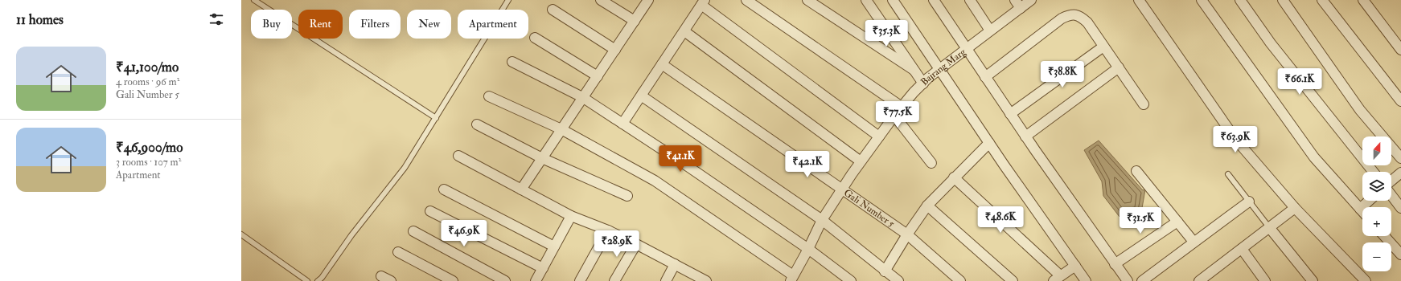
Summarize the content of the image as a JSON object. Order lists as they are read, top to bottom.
{
  "streets": {
    "street": ["Bajrang Marg", "Gali Number 5"]
  },
  "crossings": [
    ["Bajrang Marg", "Gali Number 5"]
  ],
  "north": "top",
  "page": {
    "heading": "11 homes",
    "chip": [
      "Buy",
      "Rent",
      "Filters",
      "New",
      "Apartment"
    ],
    "price": [
      "₹35.3K",
      "₹38.8K",
      "₹66.1K",
      "₹77.5K",
      "₹63.9K",
      "₹41.1K",
      "₹42.1K",
      "₹48.6K",
      "₹31.5K",
      "₹46.9K",
      "₹28.9K"
    ],
    "list": [
      {
        "name": "₹41,100/mo",
        "note": "4 rooms · 96 m² · Gali Number 5"
      },
      {
        "name": "₹46,900/mo",
        "note": "3 rooms · 107 m² · Apartment"
      }
    ],
    "map_buttons": ["+", "−"]
  }
}
